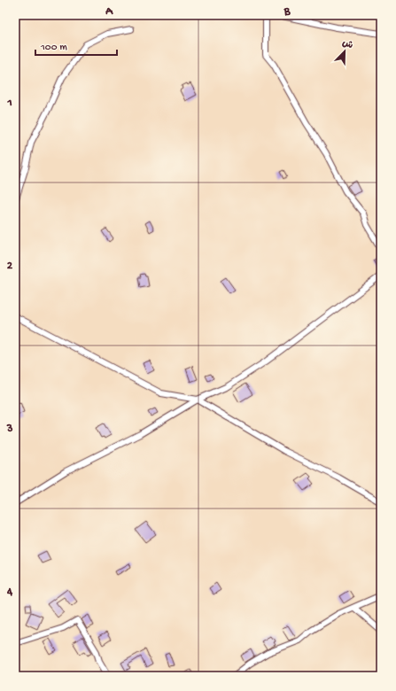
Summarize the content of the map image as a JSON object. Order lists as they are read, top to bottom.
{
  "scale_bar": "100 m",
  "north": "top right",
  "grid": {
    "columns": ["A", "B"],
    "rows": [
      "1",
      "2",
      "3",
      "4"
    ]
  }
}
